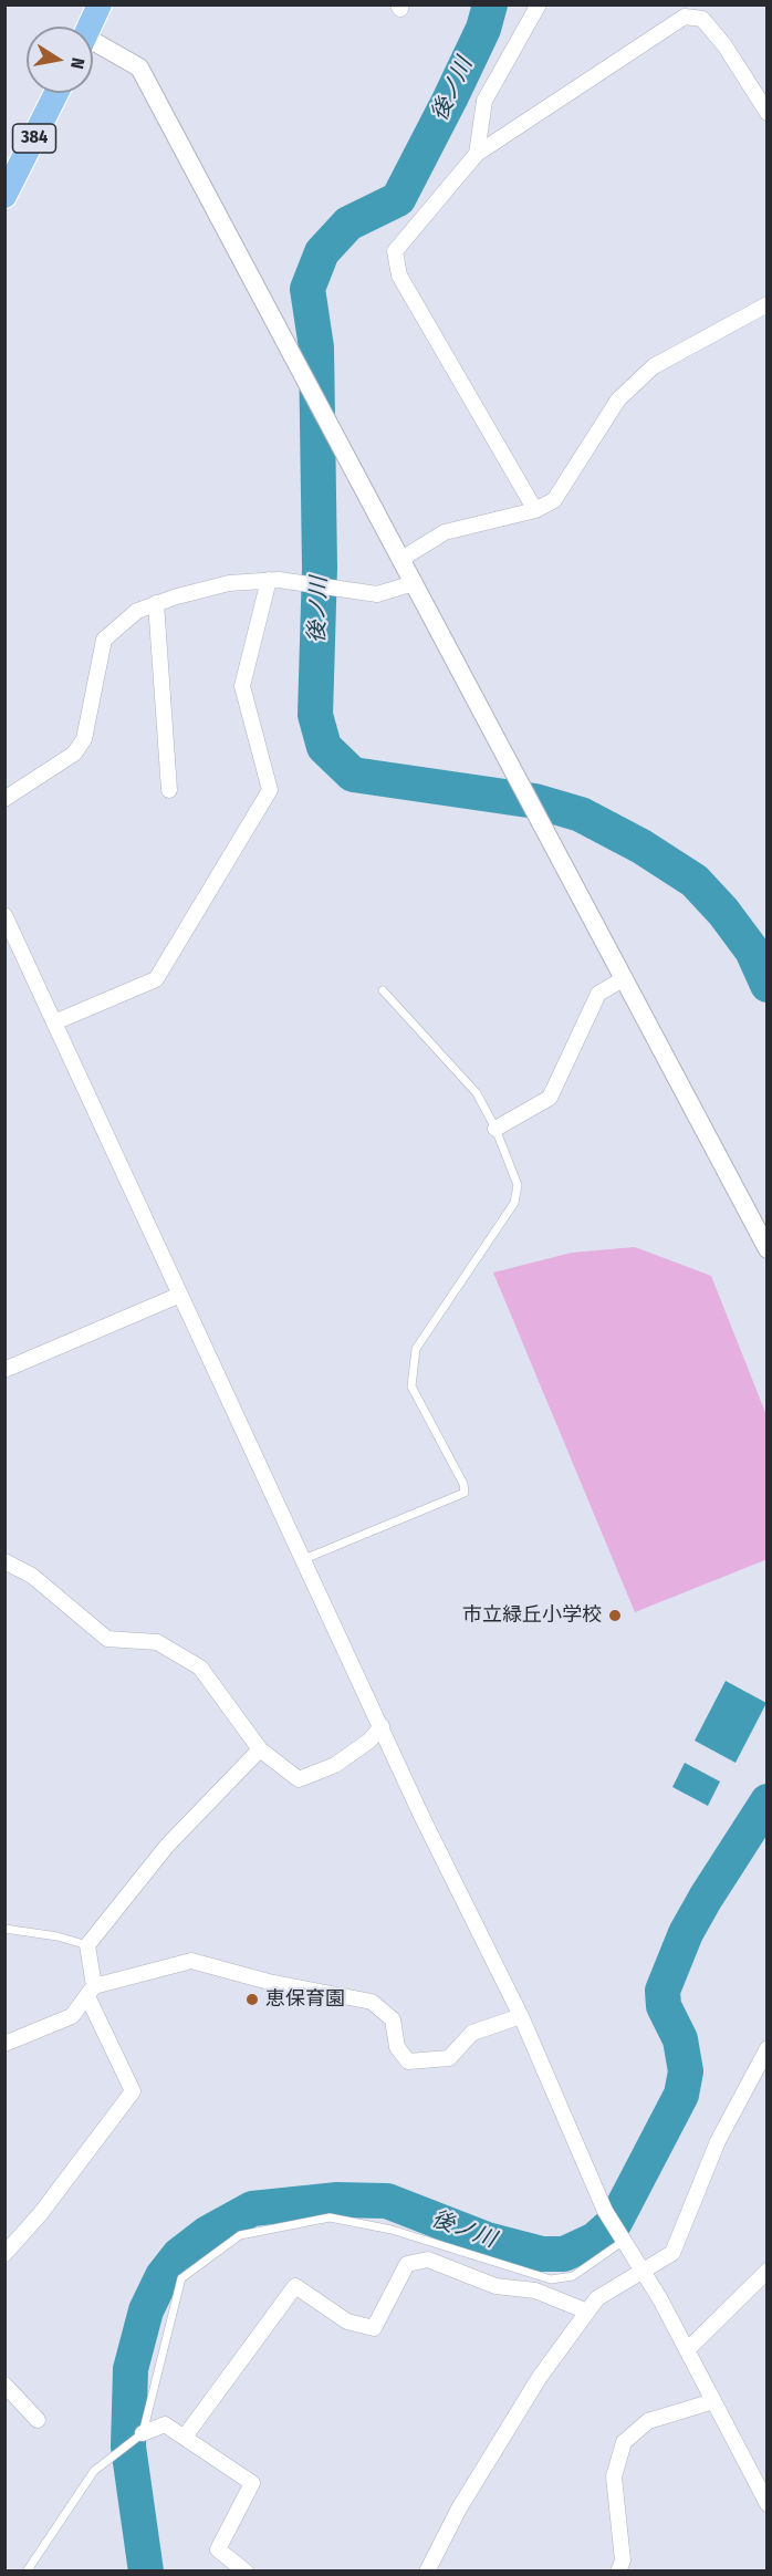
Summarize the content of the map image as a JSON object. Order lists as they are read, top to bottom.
{
  "streets": {
    "highway": ["384"]
  },
  "water": ["後ノ川"],
  "places": ["市立緑丘小学校", "恵保育園"],
  "north": "right"
}
